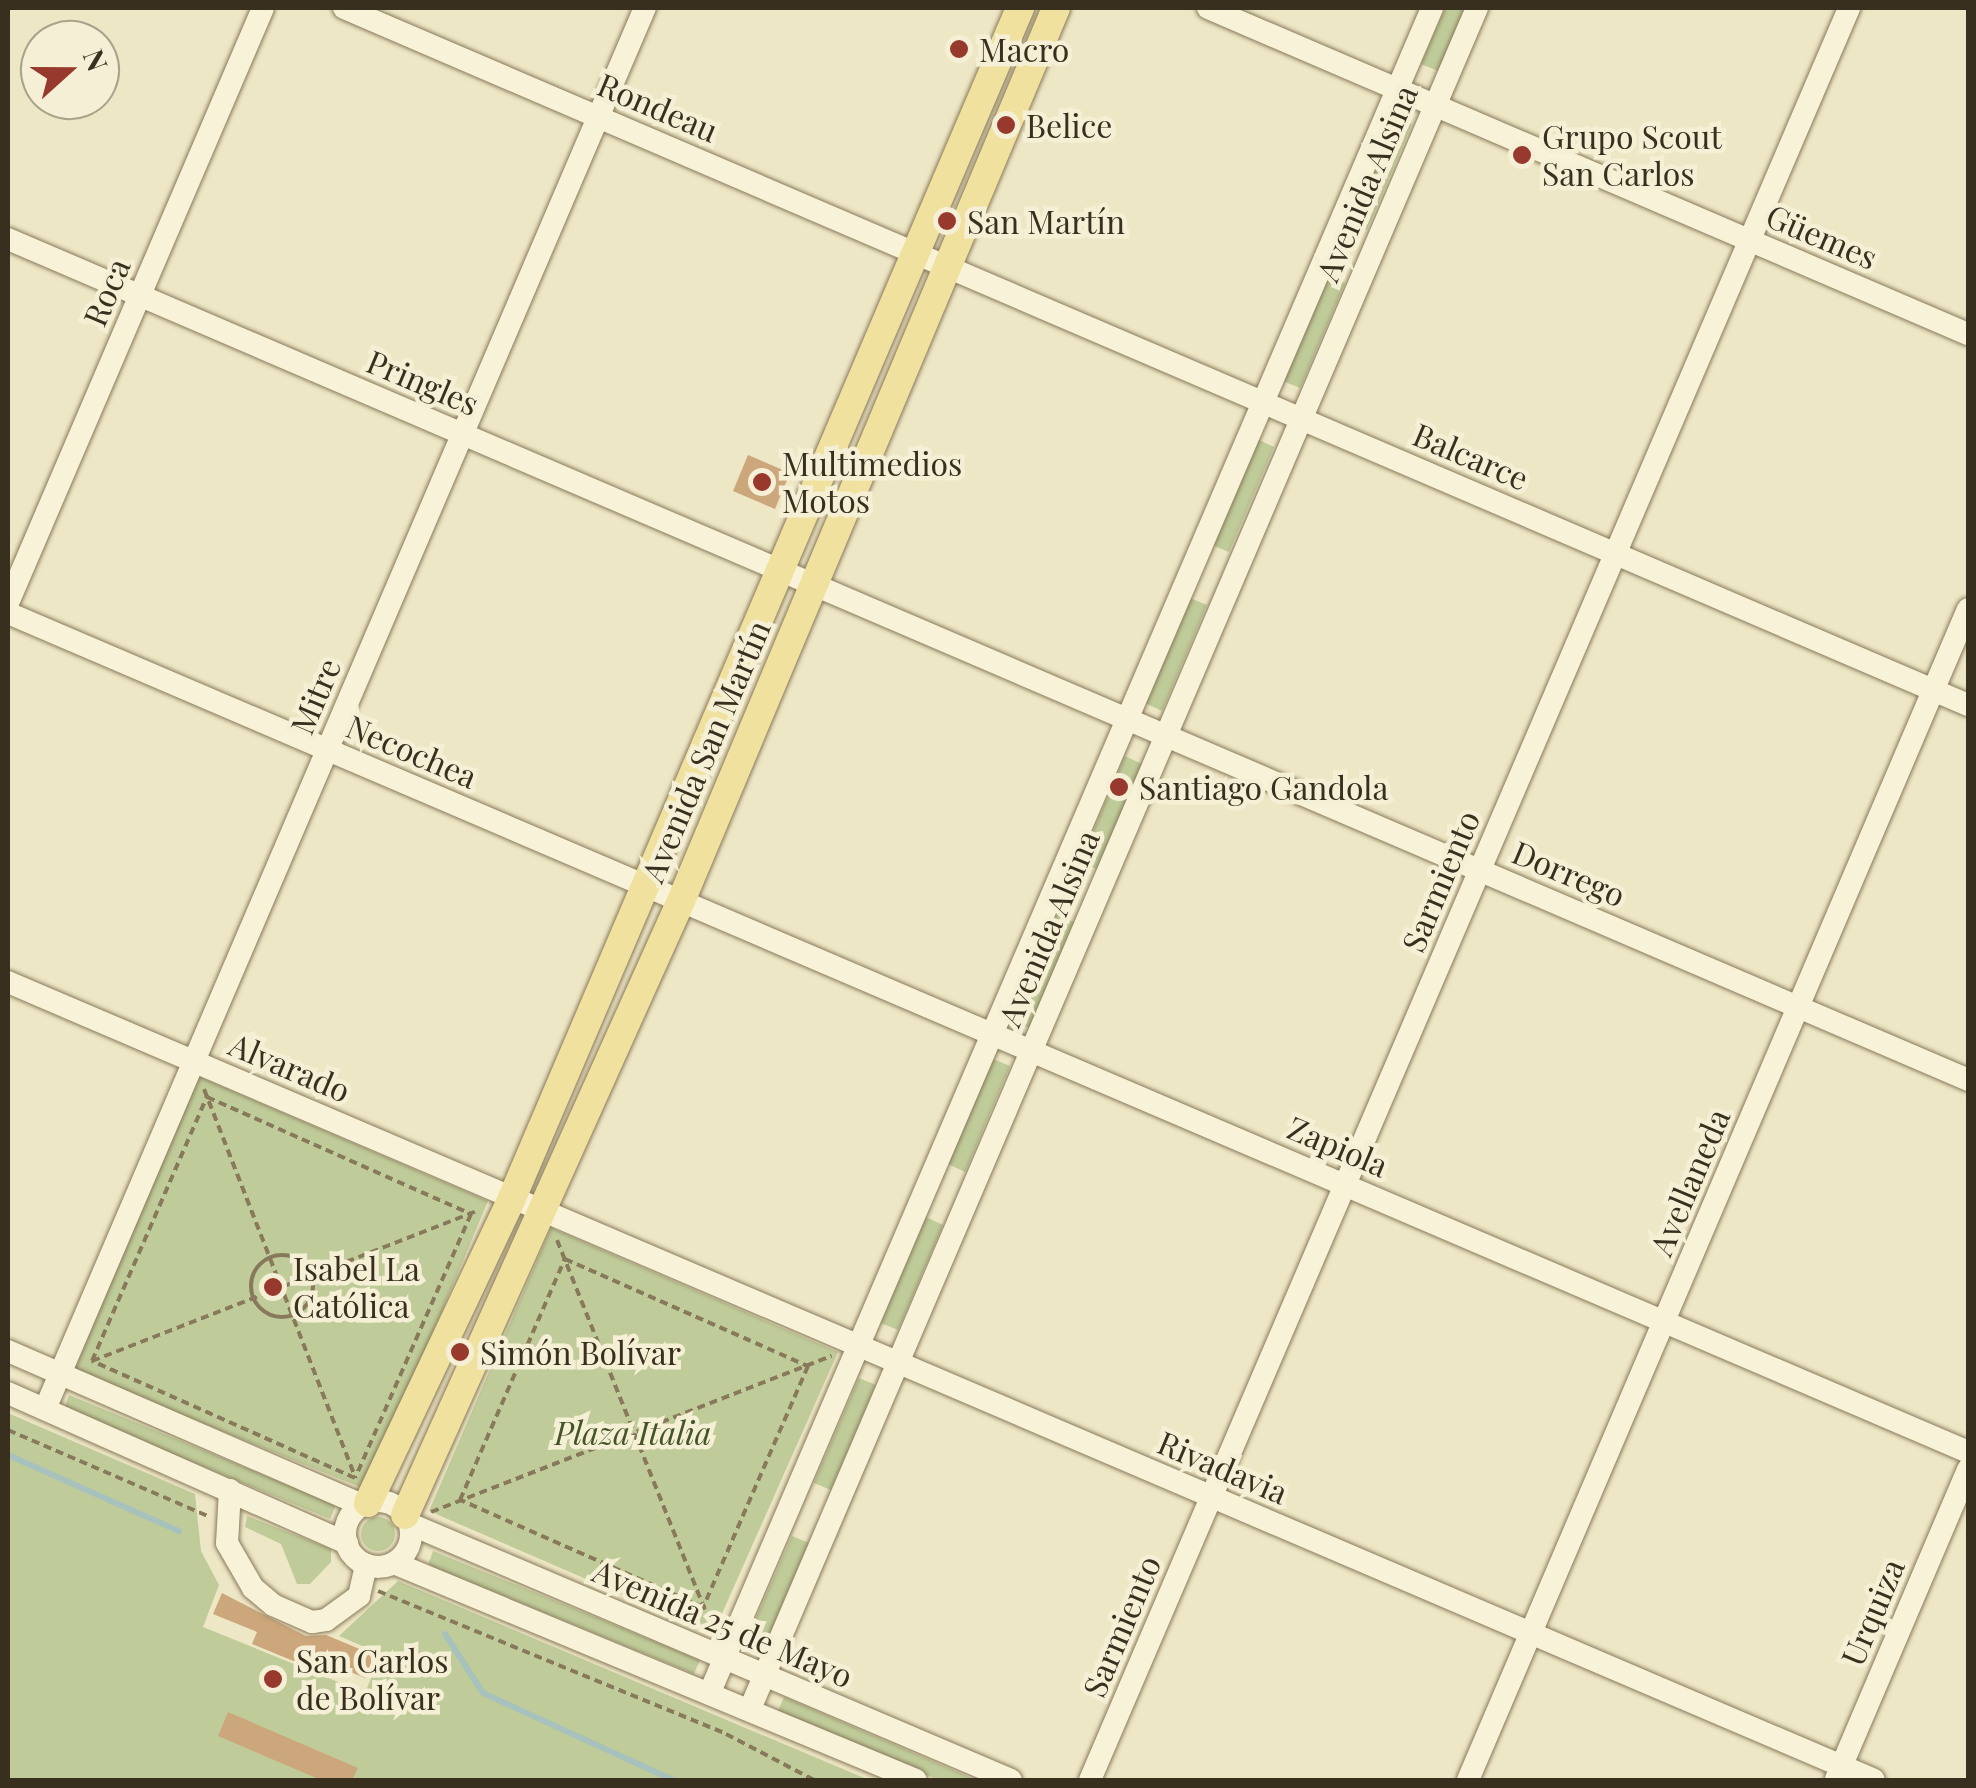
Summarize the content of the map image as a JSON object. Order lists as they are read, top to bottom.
{
  "streets": {
    "main road": ["Avenida San Martín"],
    "street": [
      "Rondeau",
      "Avenida Alsina",
      "Güemes",
      "Roca",
      "Pringles",
      "Balcarce",
      "Mitre",
      "Necochea",
      "Dorrego",
      "Sarmiento",
      "Alvarado",
      "Zapiola",
      "Avellaneda",
      "Rivadavia",
      "Urquiza",
      "Avenida 25 de Mayo"
    ]
  },
  "crossings": [
    ["Rondeau", "Balcarce"],
    ["Rondeau", "Mitre"],
    ["Rondeau", "Avenida San Martín"],
    ["Avenida Alsina", "Güemes"],
    ["Avenida Alsina", "Balcarce"],
    ["Avenida Alsina", "Dorrego"],
    ["Avenida Alsina", "Zapiola"],
    ["Avenida Alsina", "Rivadavia"],
    ["Avenida Alsina", "Avenida 25 de Mayo"],
    ["Güemes", "Sarmiento"],
    ["Roca", "Pringles"],
    ["Pringles", "Mitre"],
    ["Pringles", "Avenida San Martín"],
    ["Pringles", "Dorrego"],
    ["Balcarce", "Avenida San Martín"],
    ["Balcarce", "Sarmiento"],
    ["Balcarce", "Avellaneda"],
    ["Mitre", "Necochea"],
    ["Mitre", "Alvarado"],
    ["Necochea", "Avenida San Martín"],
    ["Necochea", "Zapiola"],
    ["Avenida San Martín", "Dorrego"],
    ["Avenida San Martín", "Alvarado"],
    ["Avenida San Martín", "Zapiola"],
    ["Avenida San Martín", "Rivadavia"],
    ["Avenida San Martín", "Avenida 25 de Mayo"],
    ["Dorrego", "Sarmiento"],
    ["Dorrego", "Avellaneda"],
    ["Sarmiento", "Zapiola"],
    ["Sarmiento", "Rivadavia"],
    ["Alvarado", "Rivadavia"],
    ["Zapiola", "Avellaneda"],
    ["Avellaneda", "Rivadavia"],
    ["Rivadavia", "Urquiza"]
  ],
  "parks": ["Plaza Italia"],
  "places": [
    "Macro",
    "Belice",
    "Grupo Scout San Carlos",
    "San Martín",
    "Multimedios Motos",
    "Santiago Gandola",
    "Isabel La Católica",
    "Simón Bolívar",
    "San Carlos de Bolívar"
  ],
  "north": "right"
}
